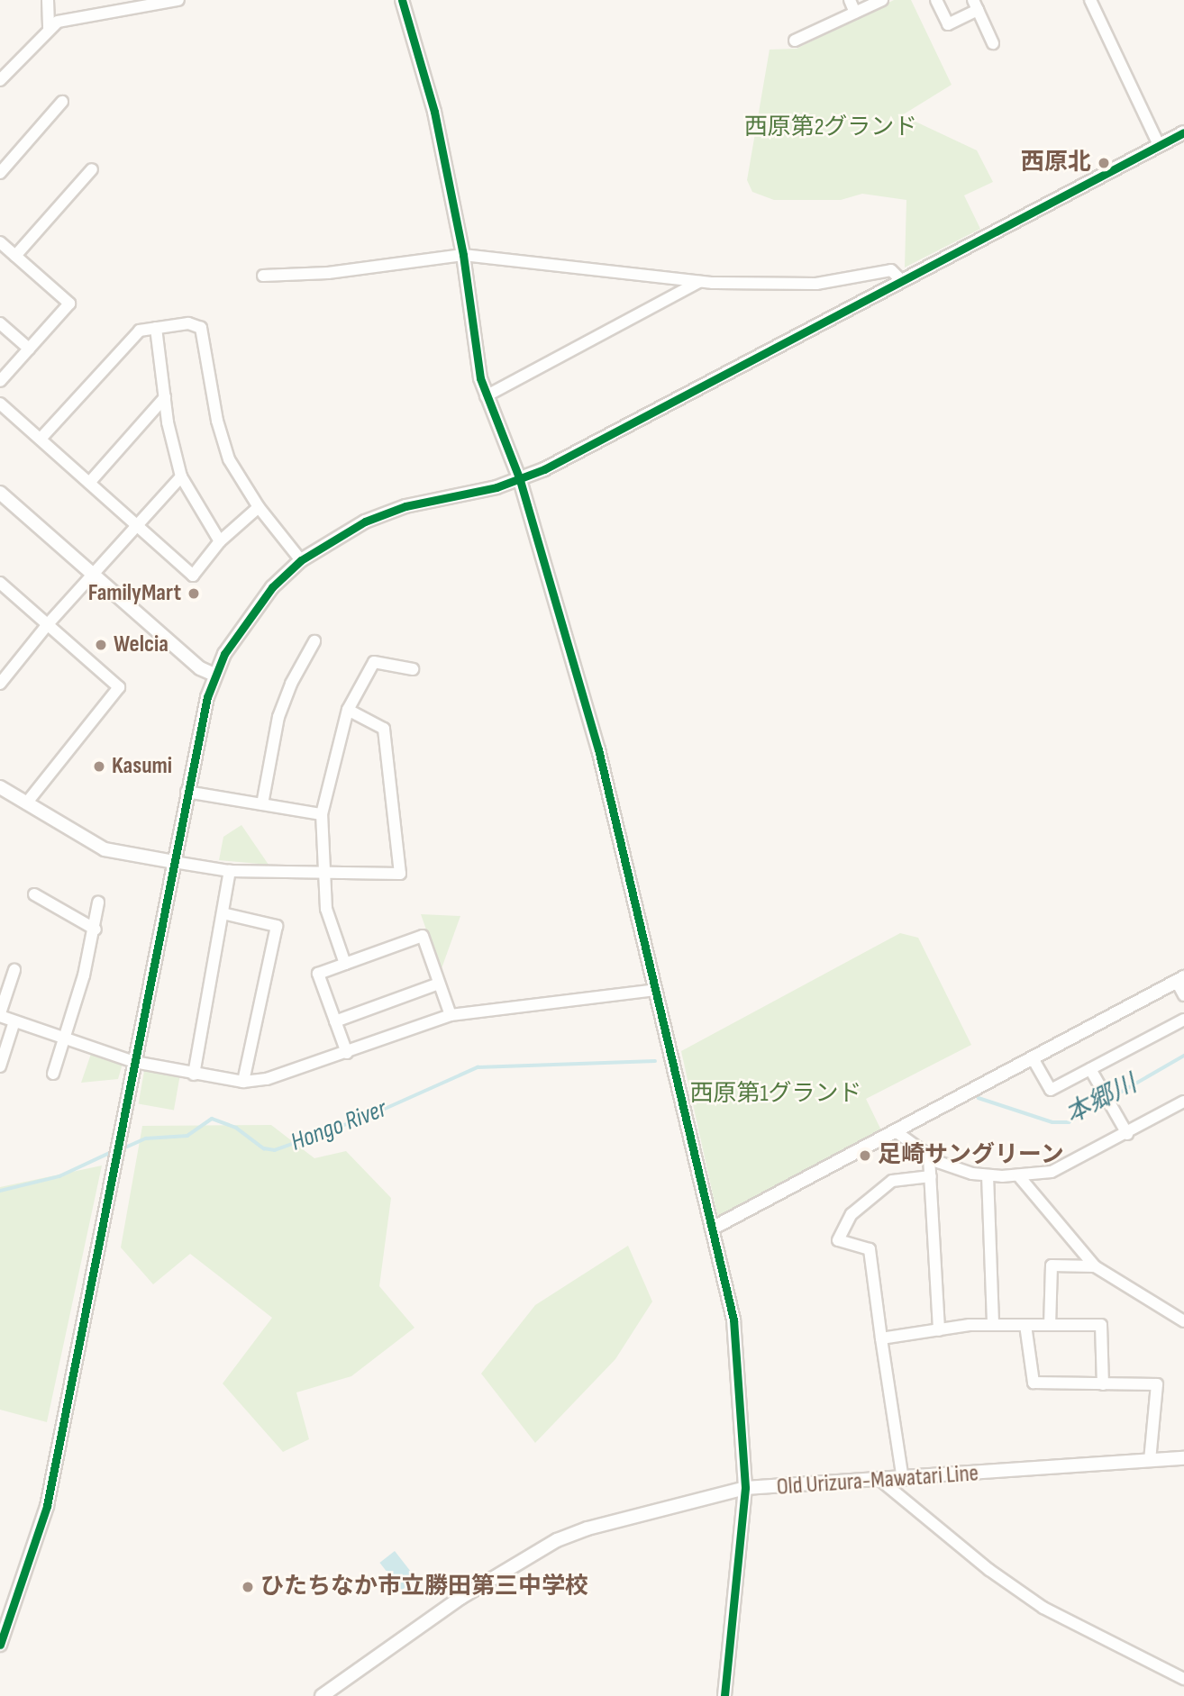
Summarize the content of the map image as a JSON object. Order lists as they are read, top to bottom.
{
  "streets": {
    "street": ["Old Urizura-Mawatari Line"]
  },
  "water": ["本郷川", "Hongo River"],
  "parks": ["西原第2グランド", "西原第1グランド"],
  "places": [
    "西原北",
    "FamilyMart",
    "Welcia",
    "Kasumi",
    "足崎サングリーン",
    "ひたちなか市立勝田第三中学校"
  ]
}
